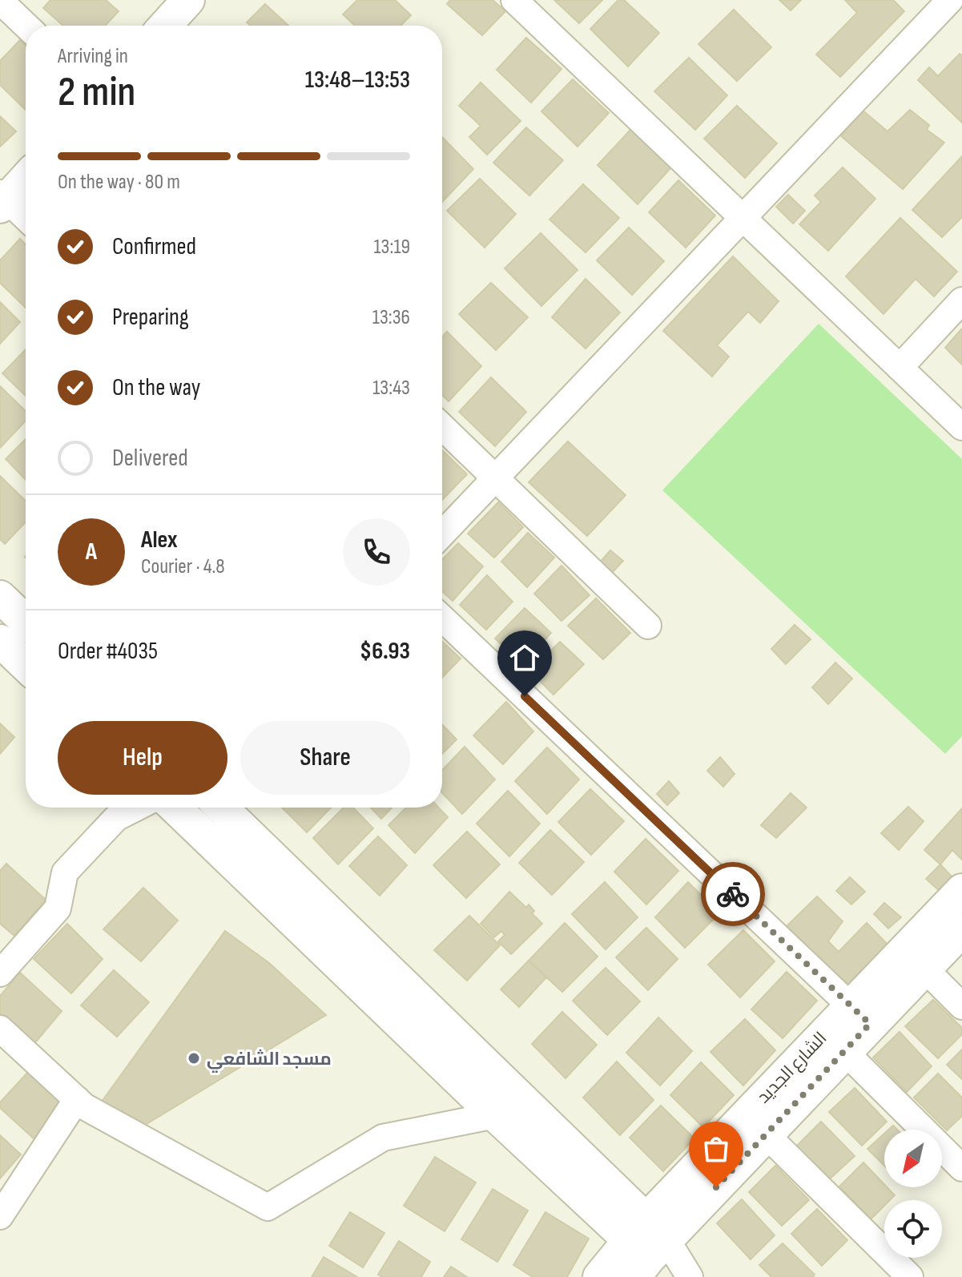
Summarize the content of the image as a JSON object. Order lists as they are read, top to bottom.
{
  "streets": {
    "street": ["الشارع الجديد"]
  },
  "places": ["مسجد الشافعي"],
  "north": "bottom left",
  "page": {
    "heading": ["2 min", "Arriving in", "13:48–13:53"],
    "panel": [
      "Alex",
      "Courier · 4.8",
      "Order #4035",
      "$6.93"
    ],
    "bar": "On the way · 80 m",
    "list": [
      ["Confirmed", "13:19"],
      ["Preparing", "13:36"],
      ["On the way", "13:43"],
      "Delivered"
    ],
    "round": "A",
    "buttons": ["Help", "Share"]
  }
}
